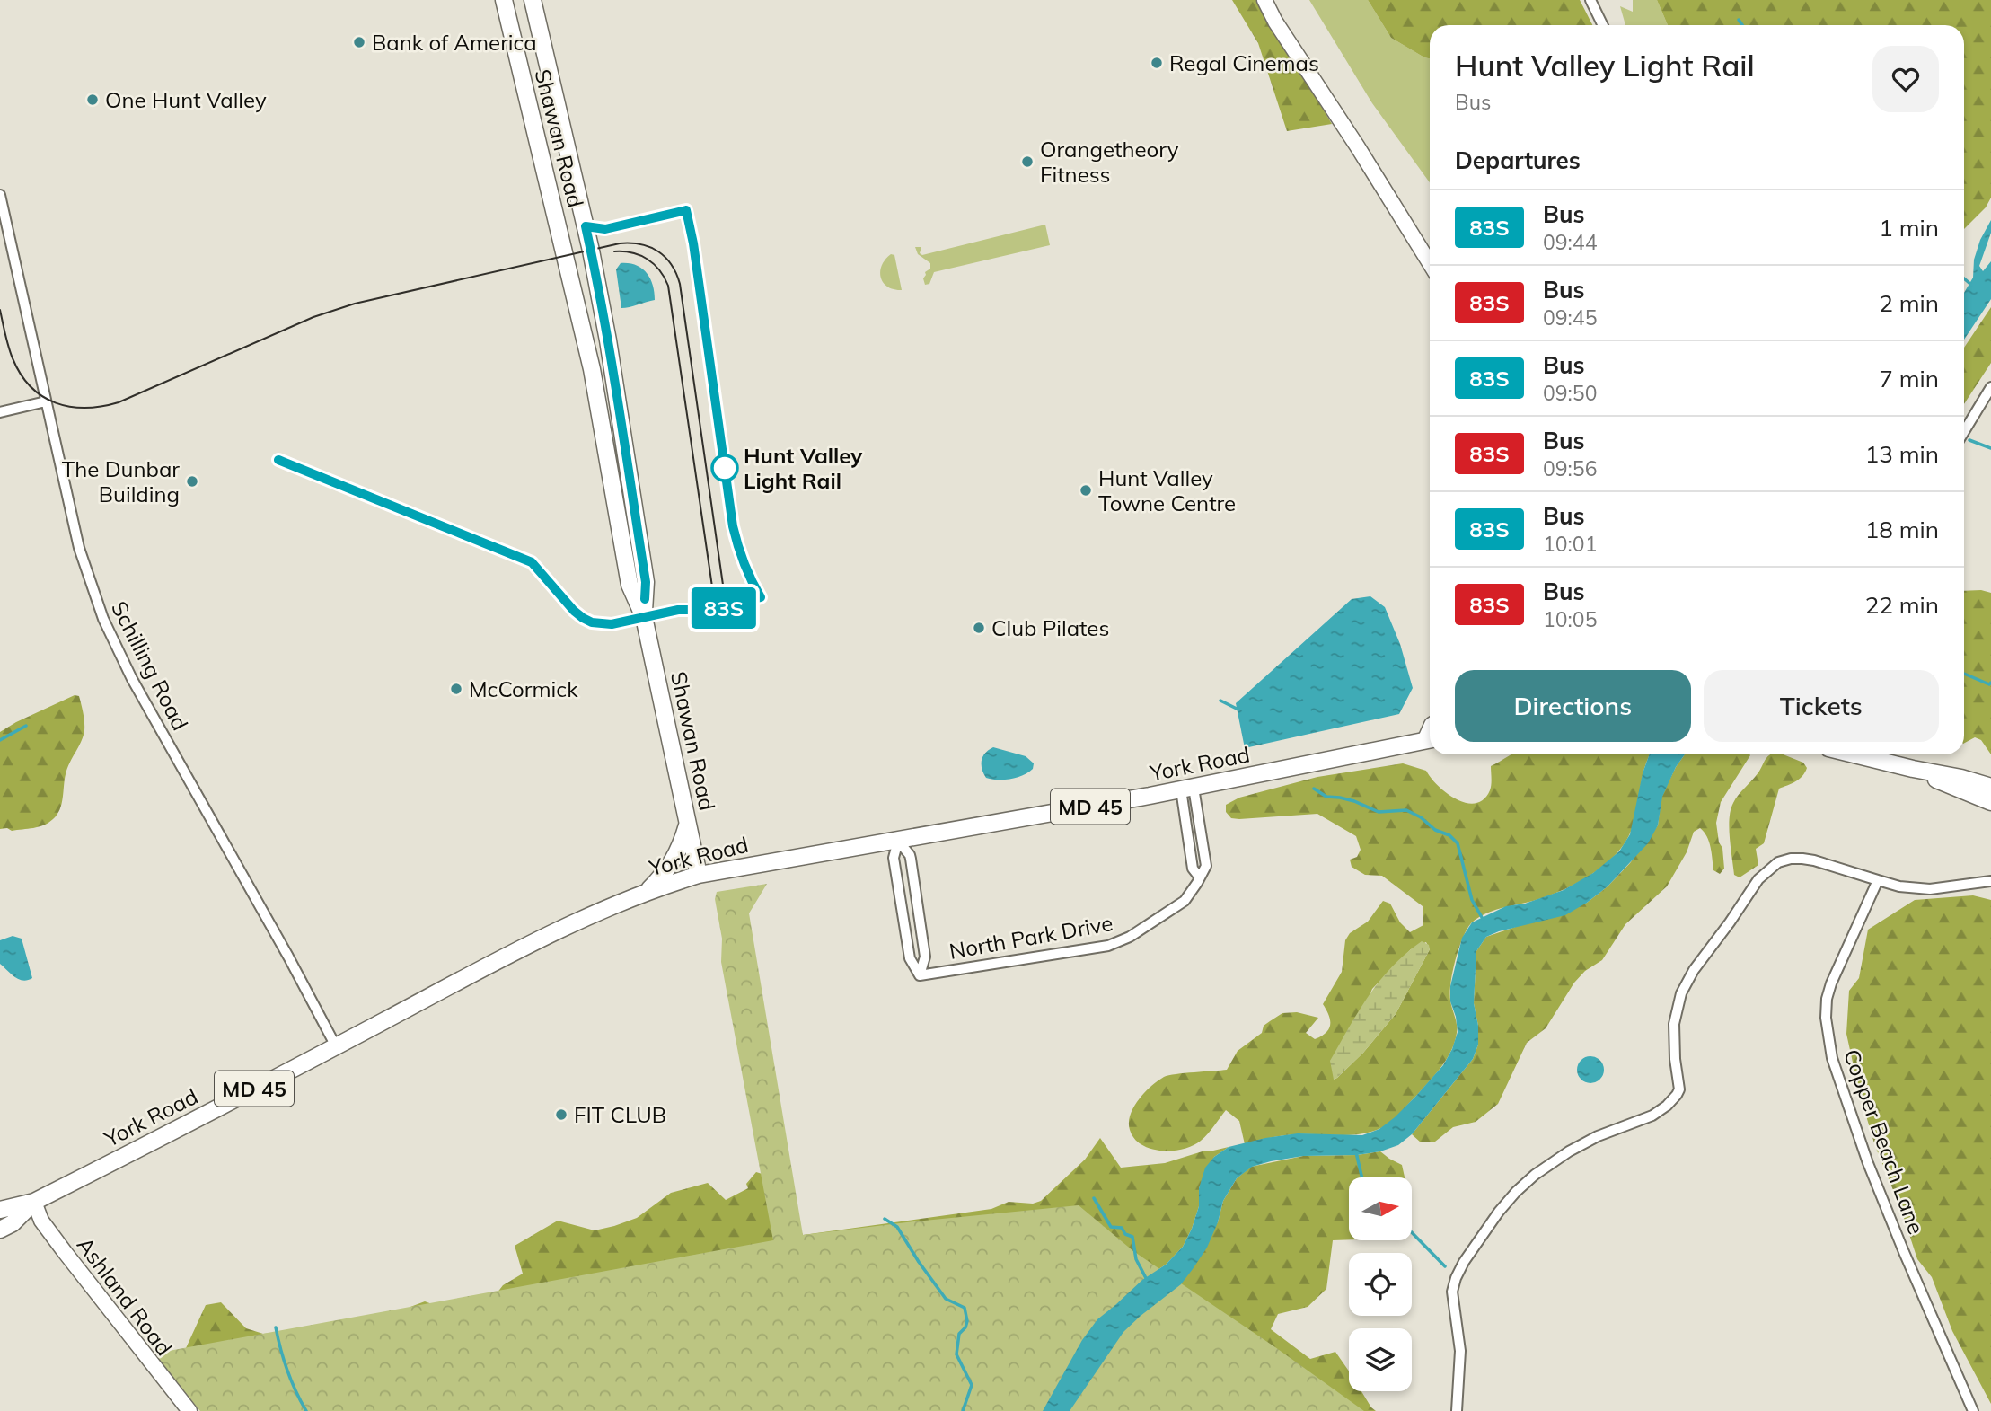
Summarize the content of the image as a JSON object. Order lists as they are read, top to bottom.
{
  "streets": {
    "main road": [
      "Shawan Road",
      "York Road",
      "MD 45",
      "Ashland Road"
    ],
    "street": ["Schilling Road", "North Park Drive", "Copper Beach Lane"]
  },
  "crossings": [
    ["Shawan Road", "York Road"],
    ["Schilling Road", "York Road"],
    ["York Road", "North Park Drive"],
    ["York Road", "Ashland Road"]
  ],
  "places": [
    "Bank of America",
    "Regal Cinemas",
    "One Hunt Valley",
    "Orangetheory Fitness",
    "Hunt Valley Light Rail",
    "The Dunbar Building",
    "Hunt Valley Towne Centre",
    "Club Pilates",
    "McCormick",
    "FIT CLUB"
  ],
  "lines": ["bus line 83S"],
  "north": "right",
  "page": {
    "on_map": "83S",
    "heading": [
      ["Hunt Valley Light Rail", "Bus"],
      "Departures"
    ],
    "list": [
      {
        "mark": "83S",
        "name": "Bus",
        "note": "09:44",
        "value": "1 min"
      },
      {
        "mark": "83S",
        "name": "Bus",
        "note": "09:45",
        "value": "2 min"
      },
      {
        "mark": "83S",
        "name": "Bus",
        "note": "09:50",
        "value": "7 min"
      },
      {
        "mark": "83S",
        "name": "Bus",
        "note": "09:56",
        "value": "13 min"
      },
      {
        "mark": "83S",
        "name": "Bus",
        "note": "10:01",
        "value": "18 min"
      },
      {
        "mark": "83S",
        "name": "Bus",
        "note": "10:05",
        "value": "22 min"
      }
    ],
    "buttons": ["Directions", "Tickets"]
  }
}
